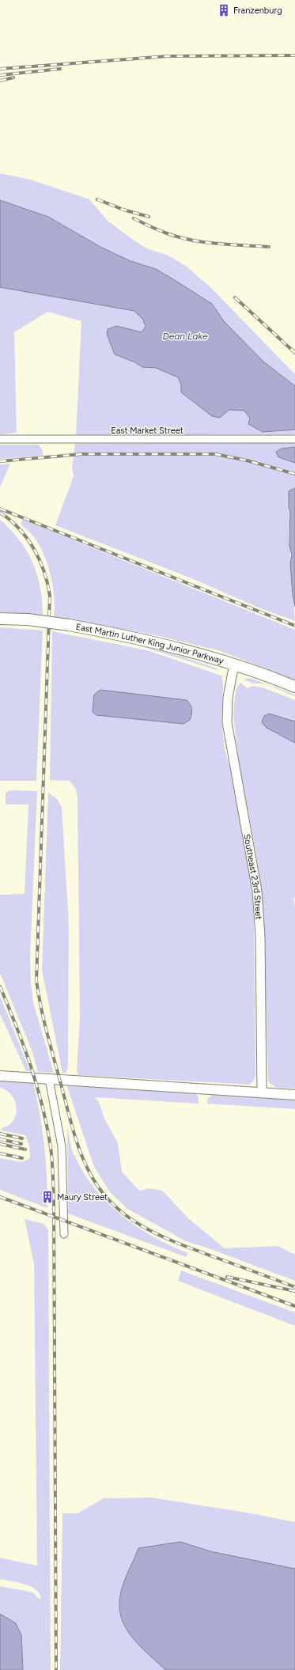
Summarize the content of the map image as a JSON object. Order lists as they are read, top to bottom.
{
  "streets": {
    "main road": ["East Martin Luther King Junior Parkway"],
    "street": ["East Market Street", "Southeast 23rd Street"]
  },
  "crossings": [
    ["East Martin Luther King Junior Parkway", "Southeast 23rd Street"]
  ],
  "water": ["Dean Lake"],
  "places": {
    "building": ["Franzenburg", "Maury Street"]
  }
}
